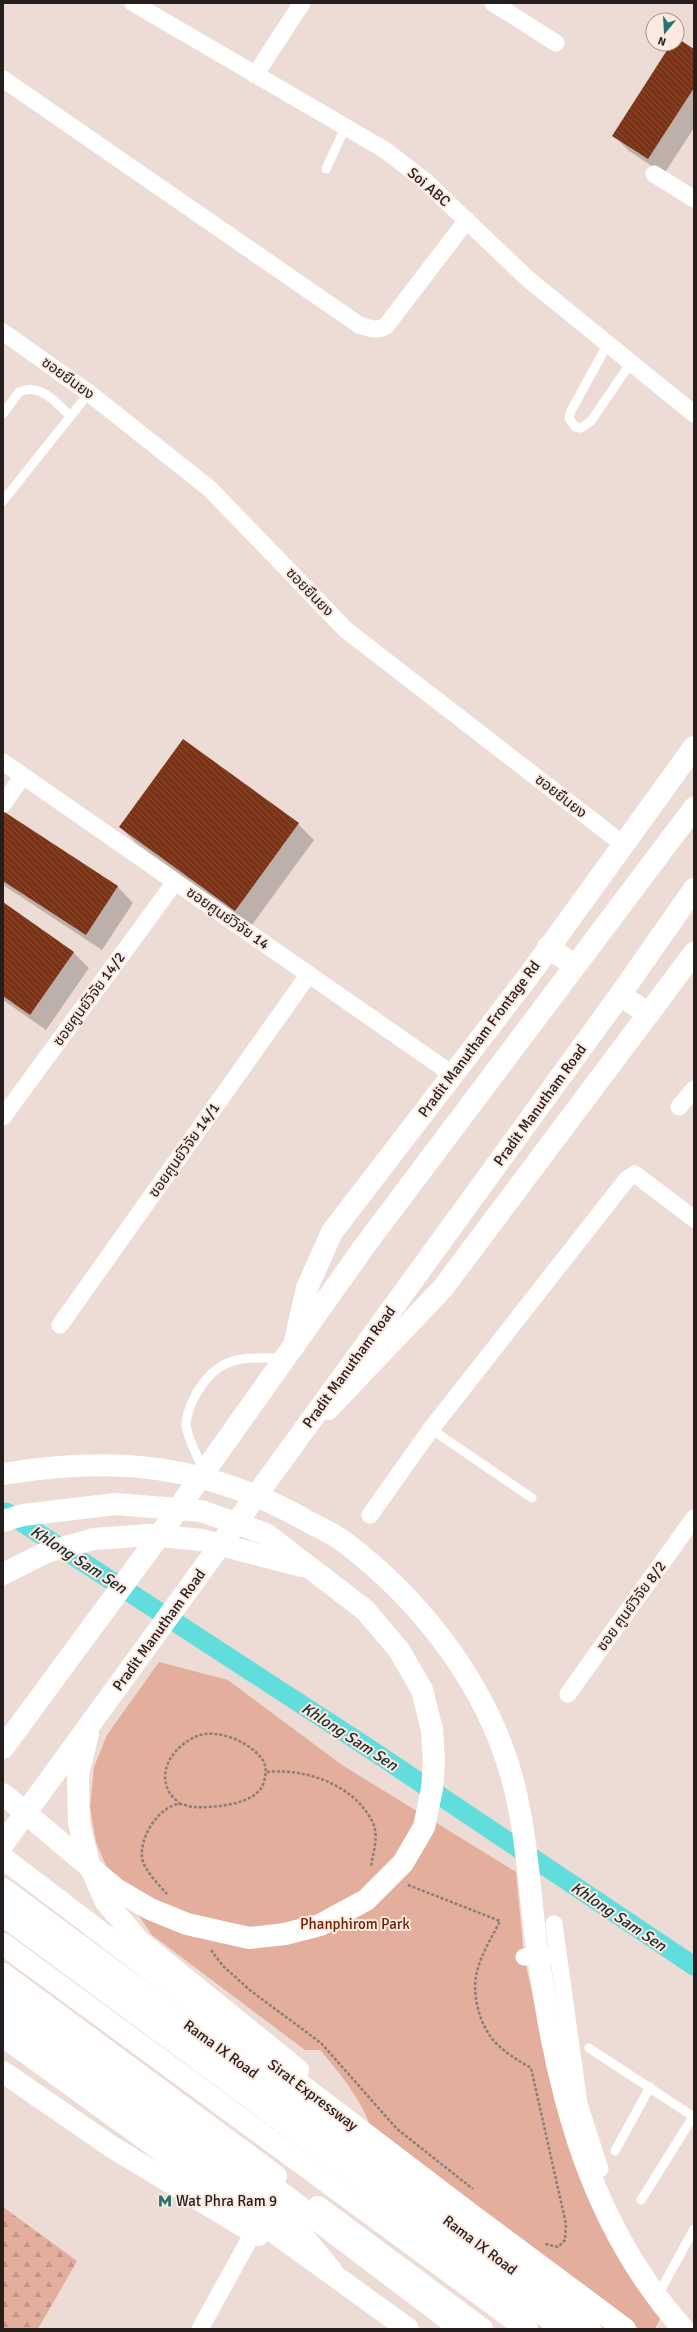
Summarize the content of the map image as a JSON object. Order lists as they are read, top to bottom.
{
  "streets": {
    "main road": [
      "Pradit Manutham Frontage Rd",
      "Pradit Manutham Road",
      "Rama IX Road",
      "Sirat Expressway"
    ],
    "street": [
      "Soi ABC",
      "ซอยยืนยง",
      "ซอยศูนย์วิจัย 14",
      "ซอยศูนย์วิจัย 14/2",
      "ซอยศูนย์วิจัย 14/1",
      "ซอย ศูนย์วิจัย 8/2"
    ]
  },
  "crossings": [
    ["ซอยยืนยง", "Pradit Manutham Frontage Rd"],
    ["ซอยศูนย์วิจัย 14", "ซอยศูนย์วิจัย 14/2"],
    ["ซอยศูนย์วิจัย 14", "Pradit Manutham Frontage Rd"],
    ["ซอยศูนย์วิจัย 14", "ซอยศูนย์วิจัย 14/1"]
  ],
  "water": ["Khlong Sam Sen"],
  "parks": ["Phanphirom Park"],
  "places": {
    "metro station": ["Wat Phra Ram 9"]
  },
  "north": "bottom"
}
